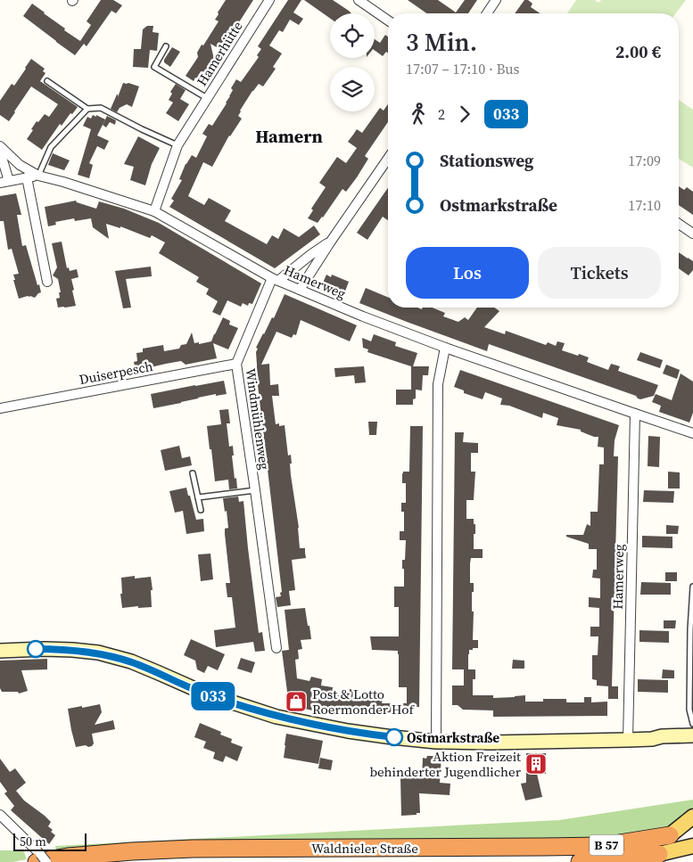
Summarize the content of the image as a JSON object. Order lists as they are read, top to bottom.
{
  "streets": {
    "highway": ["B 57", "Waldnieler Straße"],
    "street": [
      "Hamerhütte",
      "Hamerweg",
      "Duiserpesch",
      "Windmühlenweg"
    ]
  },
  "crossings": [
    ["Hamerhütte", "Hamerweg"],
    ["Hamerweg", "Windmühlenweg"],
    ["Duiserpesch", "Windmühlenweg"]
  ],
  "districts": ["Hamern"],
  "places": {
    "shop": ["Post & Lotto Roermonder Hof"],
    "other": ["Ostmarkstraße"],
    "building": ["Aktion Freizeit behinderter Jugendlicher"]
  },
  "lines": ["bus line 033"],
  "scale_bar": "50 m",
  "page": {
    "on_map": "033",
    "heading": ["3 Min.", "17:07 – 17:10 · Bus", "2.00 €"],
    "legs": ["2", "033"],
    "list": [
      {
        "name": "Stationsweg",
        "value": "17:09"
      },
      {
        "name": "Ostmarkstraße",
        "value": "17:10"
      }
    ],
    "buttons": ["Los", "Tickets"],
    "scale": "50 m"
  }
}
